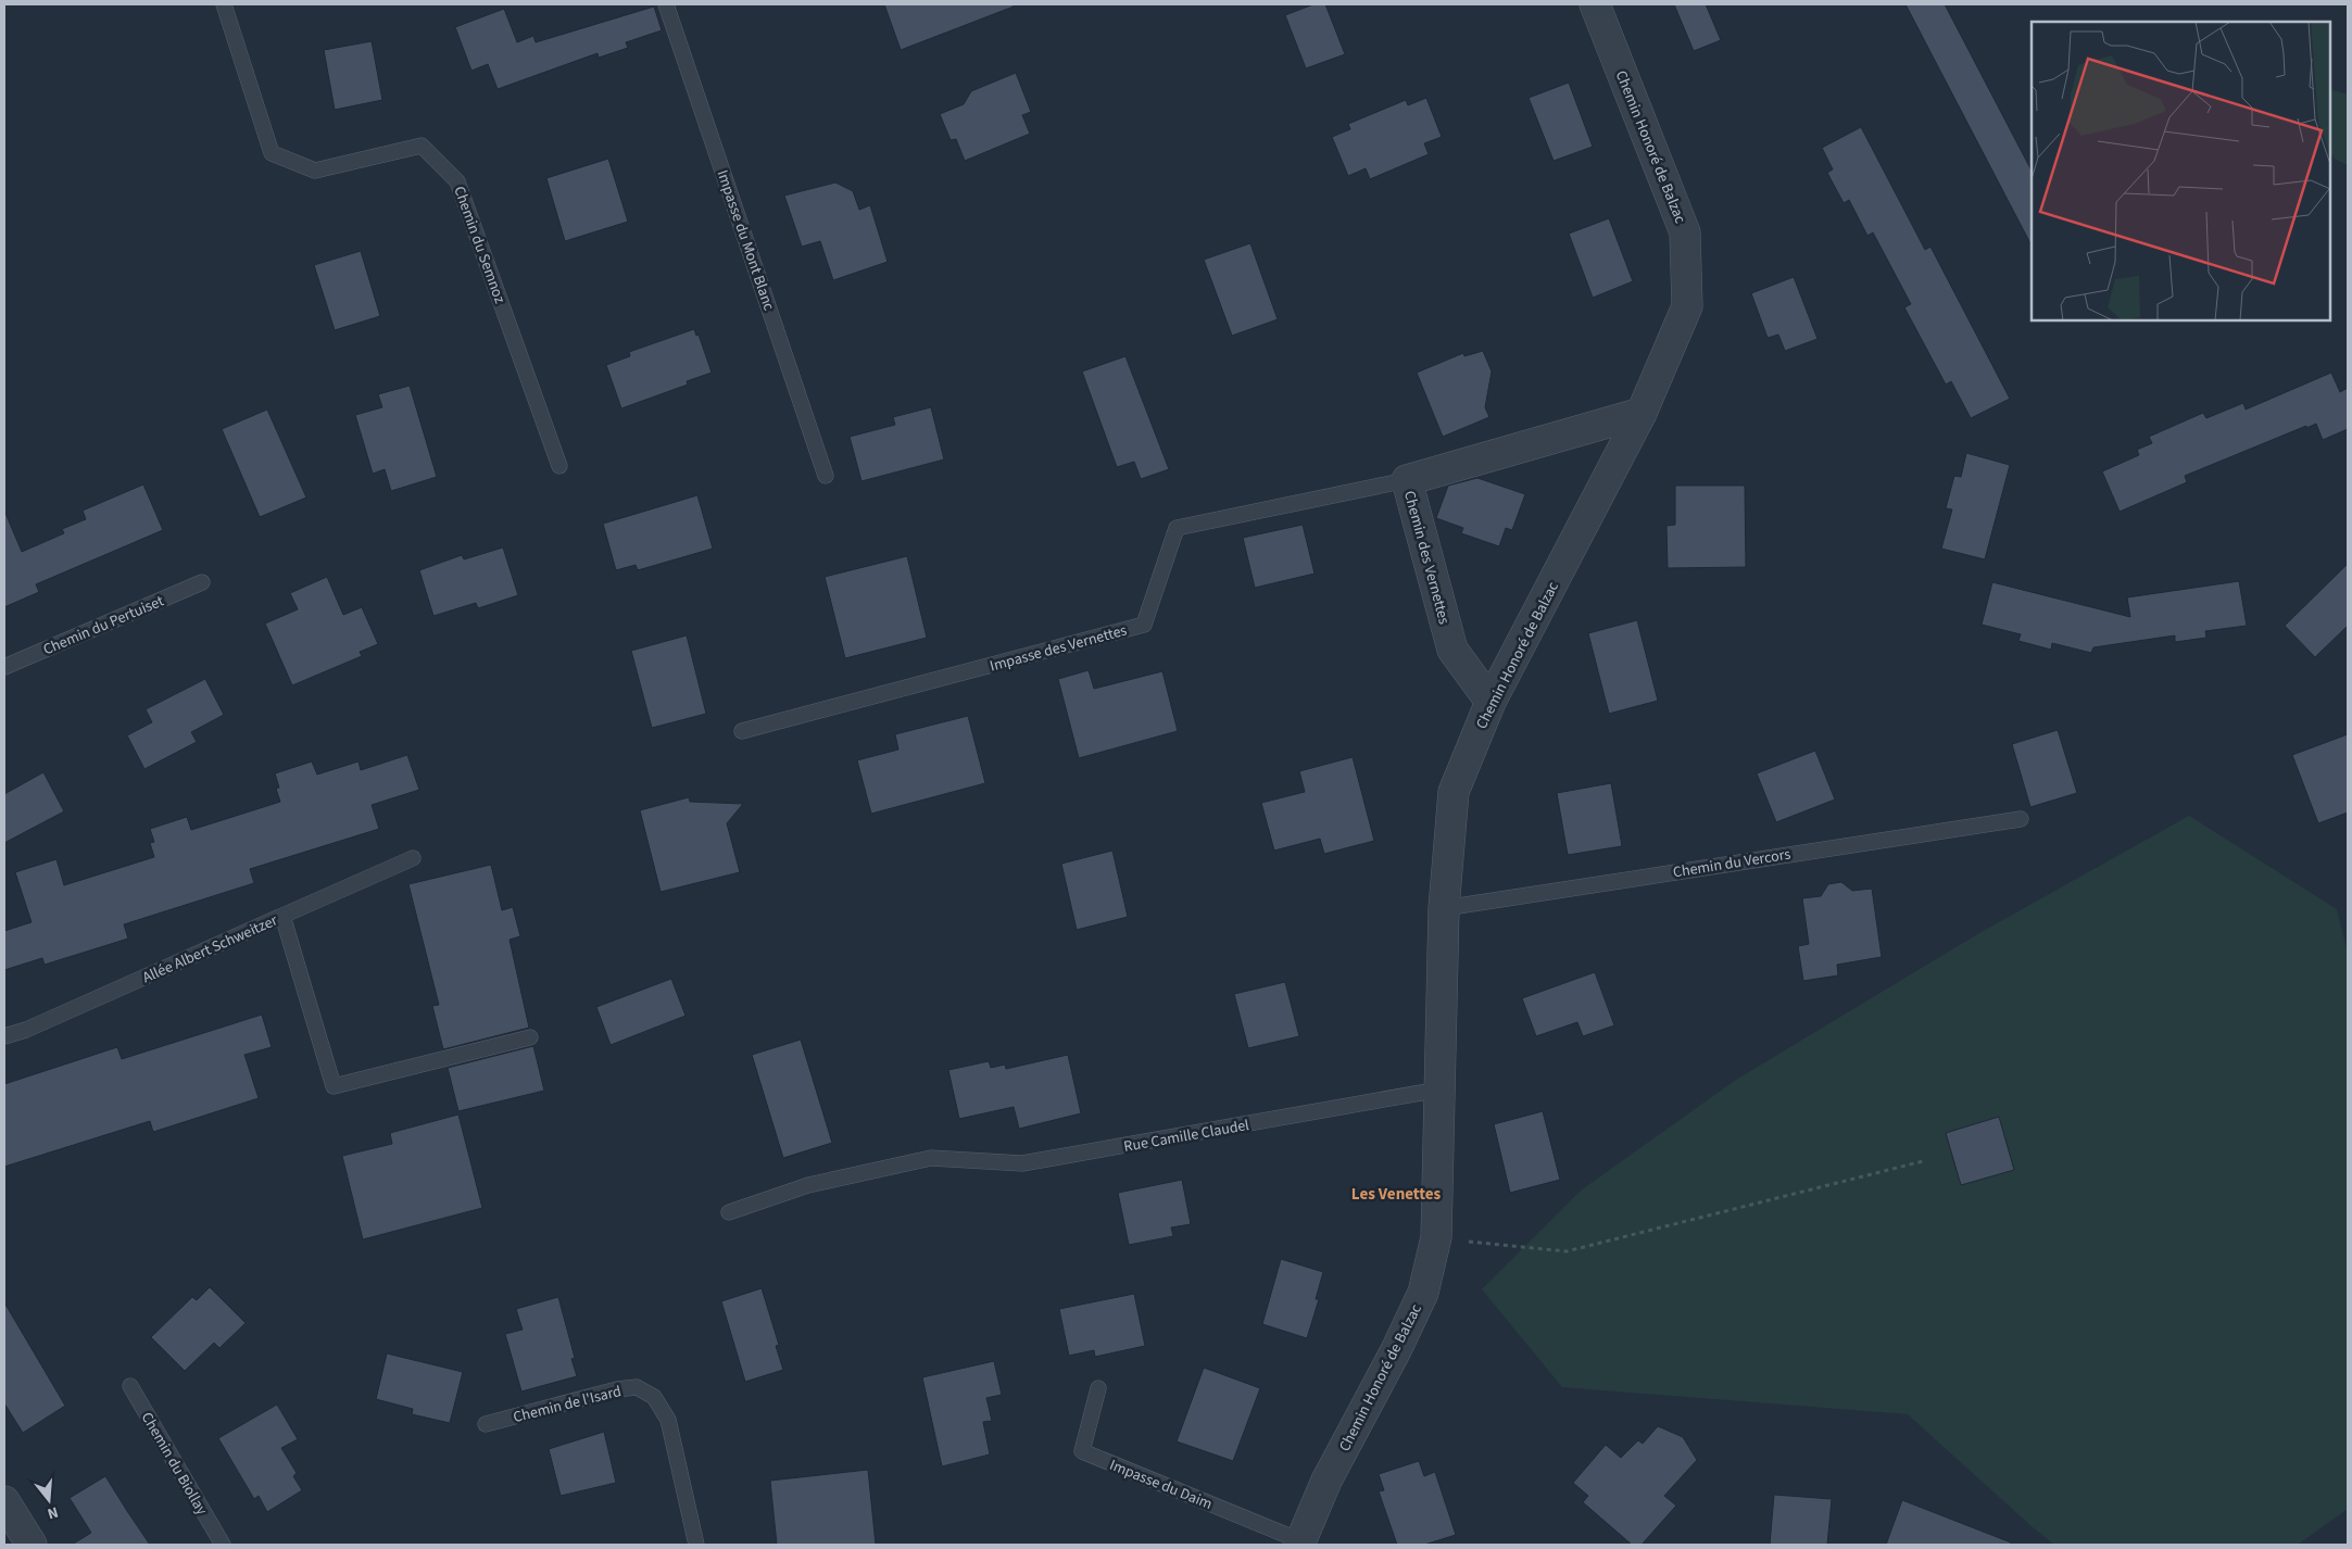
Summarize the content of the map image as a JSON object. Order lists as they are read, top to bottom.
{
  "streets": {
    "street": ["Chemin Honoré de Balzac", "Chemin des Vernettes"],
    "lane": [
      "Impasse du Mont Blanc",
      "Chemin du Semnoz",
      "Chemin du Pertuiset",
      "Impasse des Vernettes",
      "Chemin du Vercors",
      "Allée Albert Schweitzer",
      "Rue Camille Claudel",
      "Chemin de l'Isard",
      "Chemin du Biollay",
      "Impasse du Daim"
    ]
  },
  "crossings": [
    ["Chemin Honoré de Balzac", "Chemin des Vernettes"],
    ["Chemin Honoré de Balzac", "Chemin du Vercors"],
    ["Chemin Honoré de Balzac", "Rue Camille Claudel"],
    ["Chemin Honoré de Balzac", "Impasse du Daim"],
    ["Chemin des Vernettes", "Impasse des Vernettes"]
  ],
  "districts": ["Les Venettes"],
  "north": "bottom"
}
